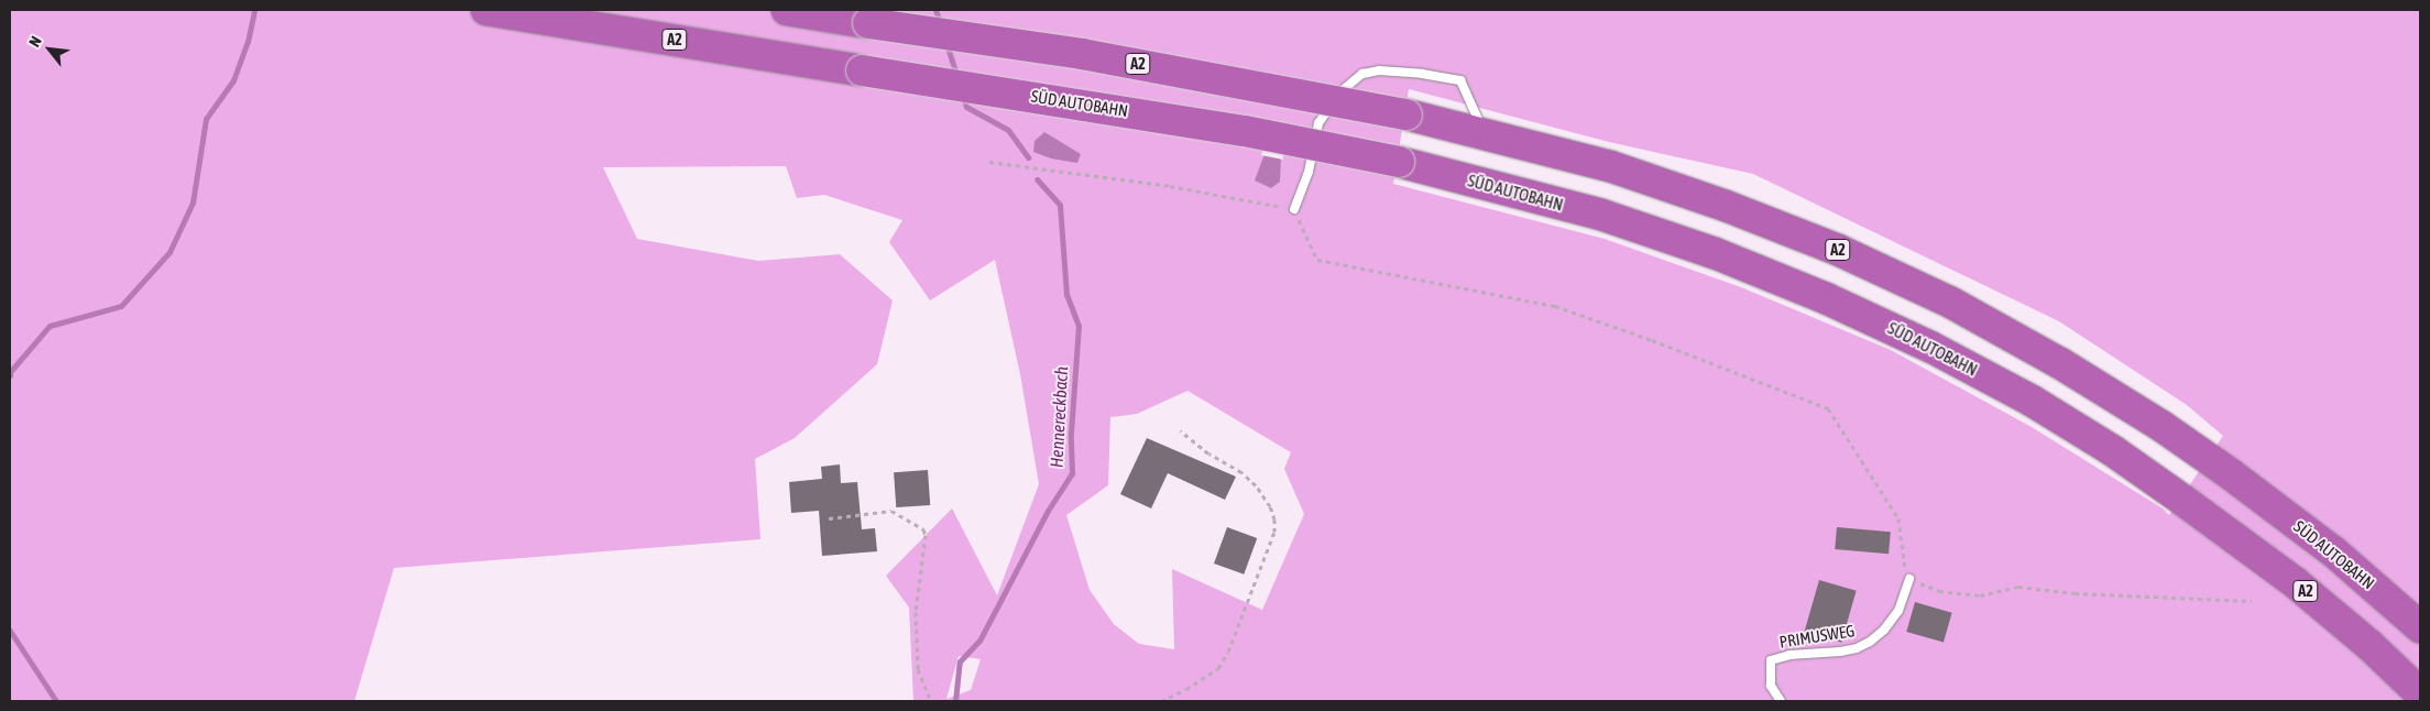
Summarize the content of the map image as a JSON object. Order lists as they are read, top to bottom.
{
  "streets": {
    "highway": ["A2", "SÜD AUTOBAHN"],
    "lane": ["PRIMUSWEG"]
  },
  "water": ["Hennereckbach"],
  "north": "top left"
}
